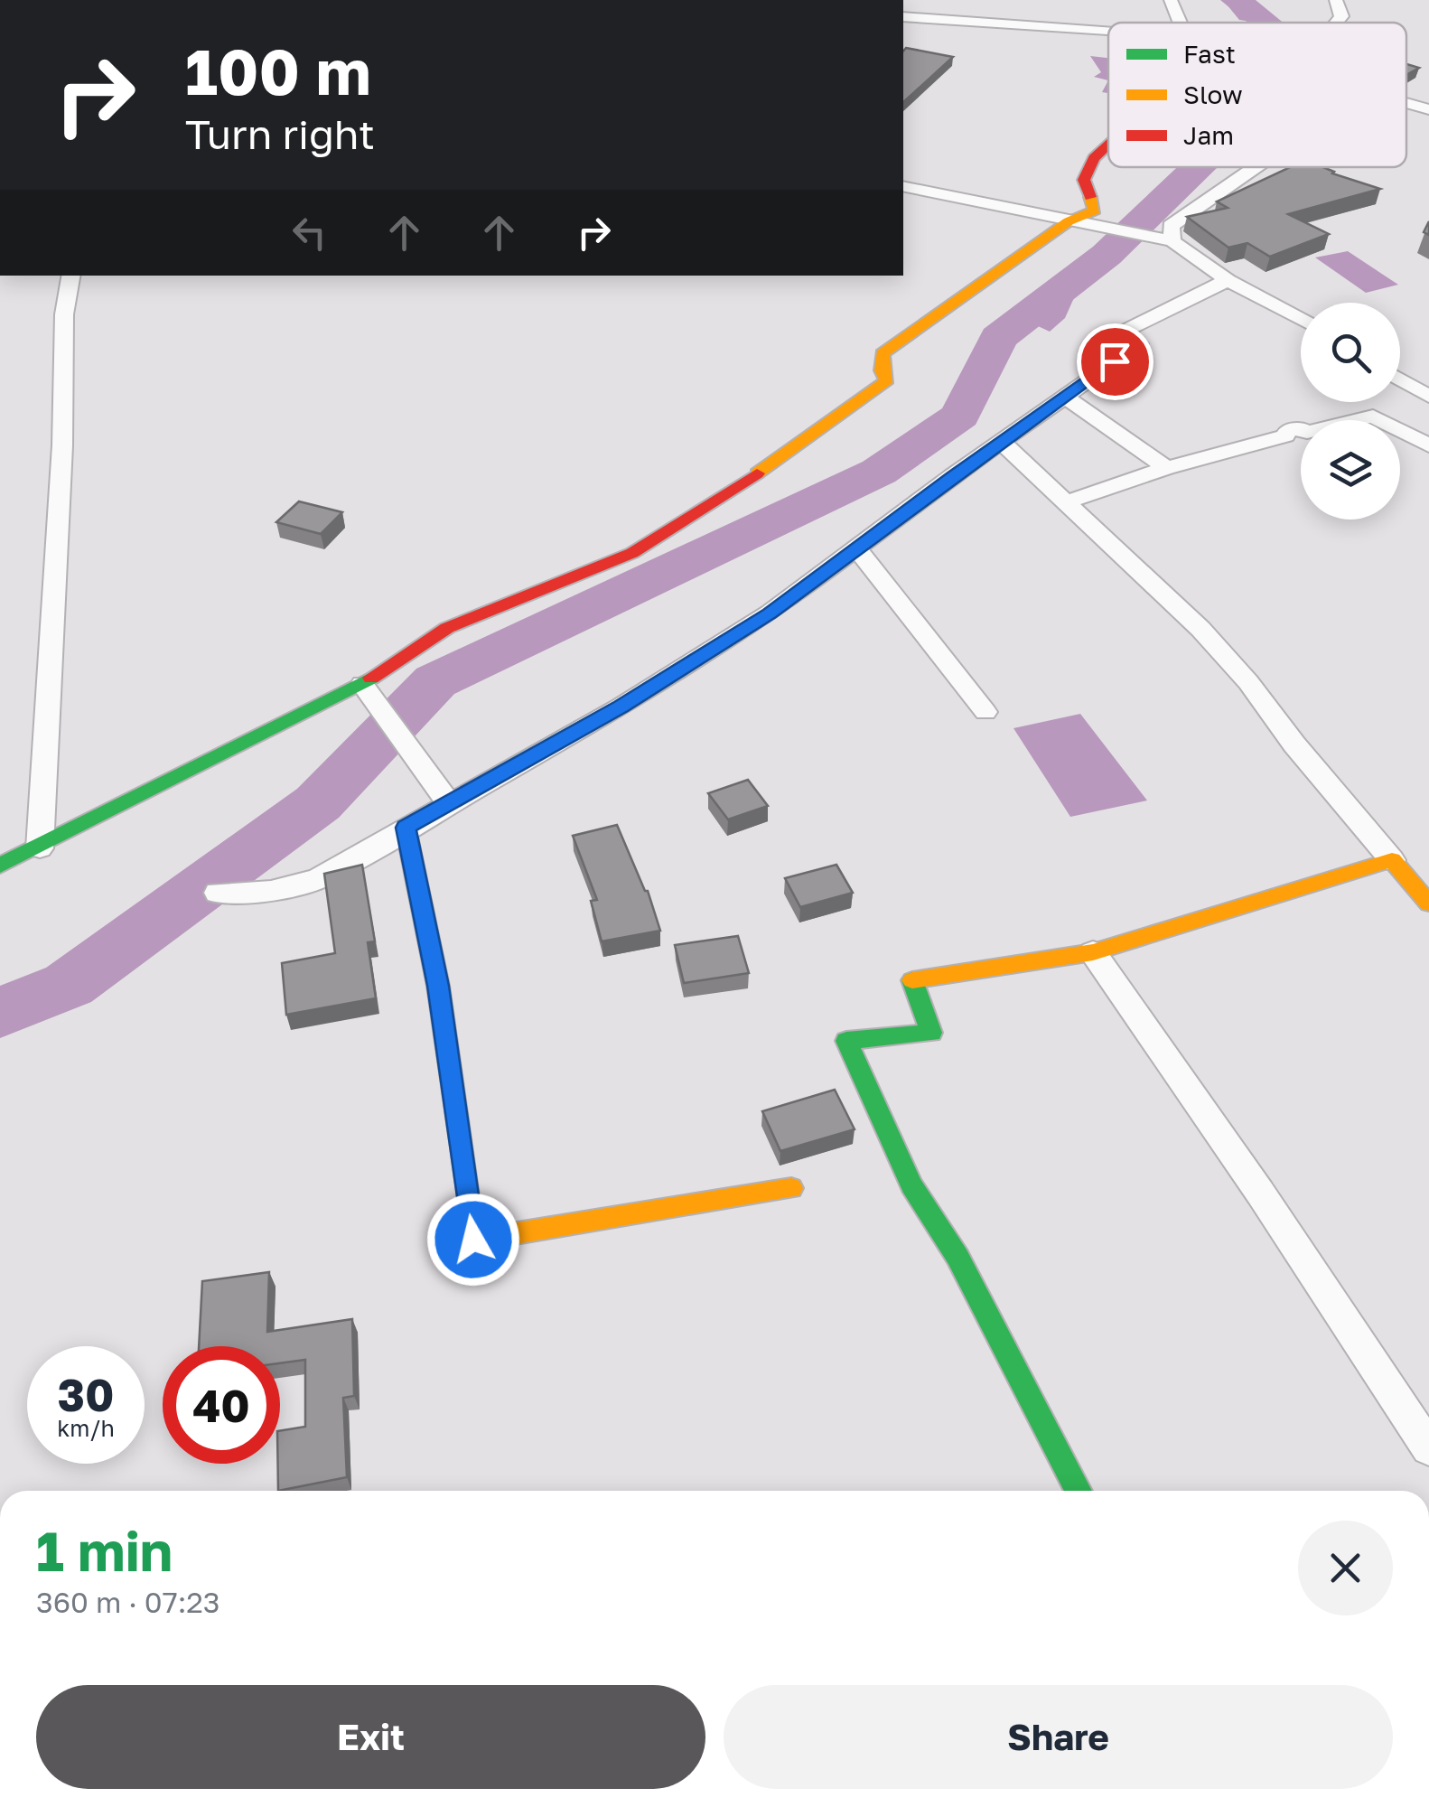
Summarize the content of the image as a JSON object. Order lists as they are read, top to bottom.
{
  "legend": ["Fast", "Slow", "Jam"],
  "page": {
    "turn": ["100 m", "Turn right"],
    "speed": "30 km/h",
    "limit": "40",
    "heading": ["1 min", "360 m · 07:23"],
    "buttons": ["Exit", "Share"]
  }
}
